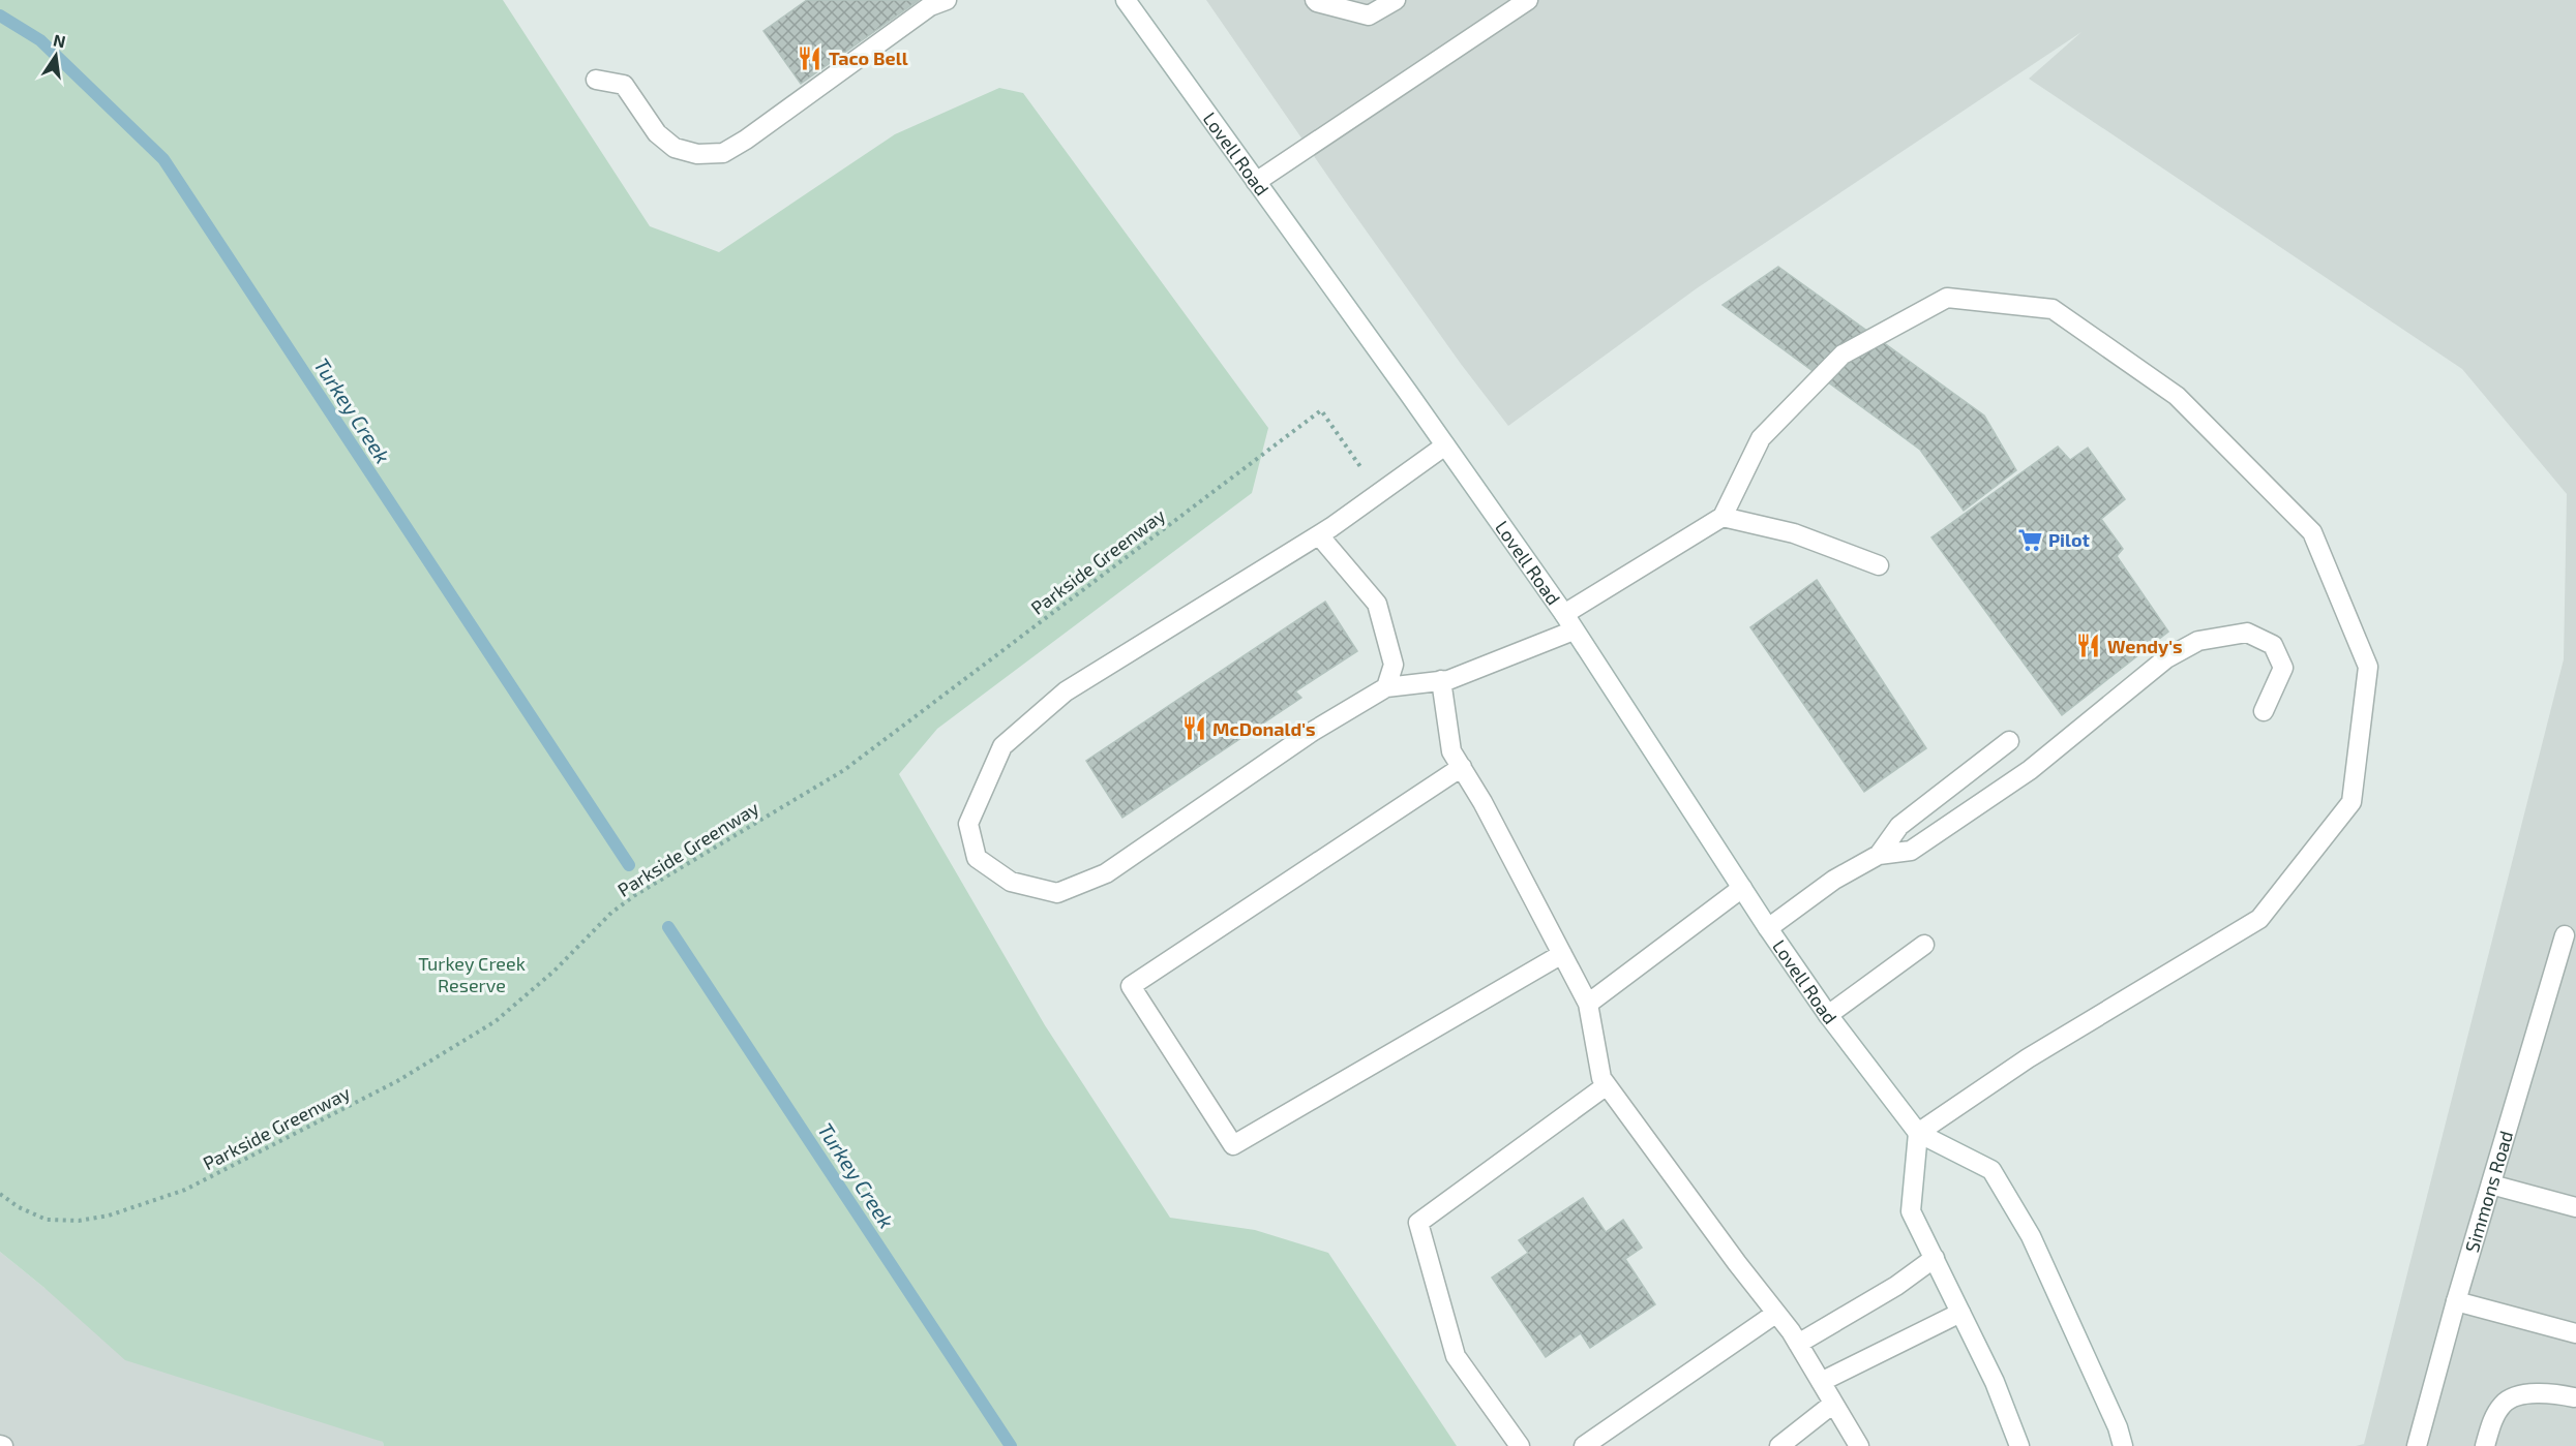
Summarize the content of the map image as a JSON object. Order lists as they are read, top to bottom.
{
  "streets": {
    "main road": ["Lovell Road", "Simmons Road"],
    "path": ["Parkside Greenway"]
  },
  "water": ["Turkey Creek"],
  "parks": ["Turkey Creek Reserve"],
  "places": {
    "restaurant": ["Taco Bell", "Wendy's", "McDonald's"],
    "supermarket": ["Pilot"]
  },
  "north": "top"
}
